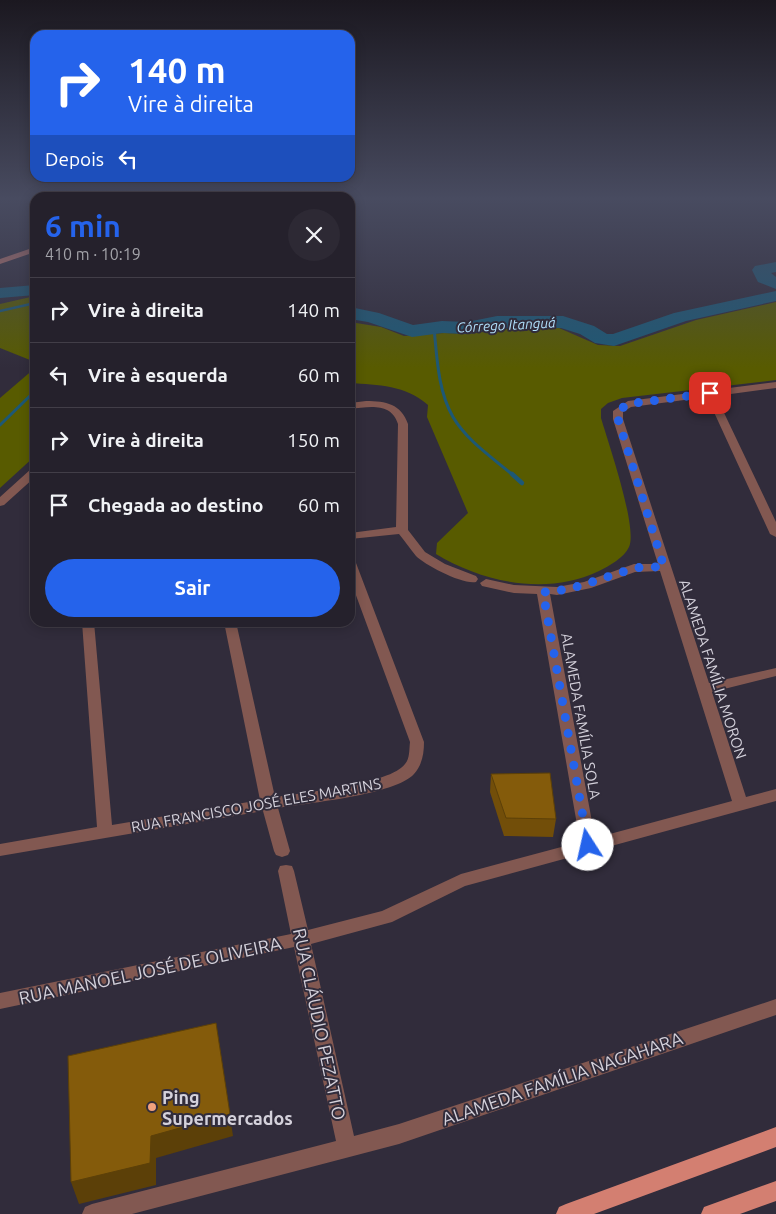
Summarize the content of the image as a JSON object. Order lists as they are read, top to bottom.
{
  "streets": {
    "street": [
      "ALAMEDA FAMÍLIA MORON",
      "ALAMEDA FAMÍLIA SOLA",
      "RUA FRANCISCO JOSÉ ELES MARTINS",
      "RUA MANOEL JOSÉ DE OLIVEIRA",
      "RUA CLÁUDIO PEZATTO",
      "ALAMEDA FAMÍLIA NAGAHARA"
    ]
  },
  "crossings": [
    ["ALAMEDA FAMÍLIA MORON", "RUA MANOEL JOSÉ DE OLIVEIRA"],
    ["ALAMEDA FAMÍLIA SOLA", "RUA MANOEL JOSÉ DE OLIVEIRA"],
    ["RUA MANOEL JOSÉ DE OLIVEIRA", "RUA CLÁUDIO PEZATTO"],
    ["RUA CLÁUDIO PEZATTO", "ALAMEDA FAMÍLIA NAGAHARA"]
  ],
  "water": ["Córrego Itanguá"],
  "places": ["Ping Supermercados"],
  "page": {
    "turn": ["140 m", "Vire à direita"],
    "then": "Depois",
    "heading": ["6 min", "410 m · 10:19"],
    "list": [
      {
        "name": "Vire à direita",
        "value": "140 m"
      },
      {
        "name": "Vire à esquerda",
        "value": "60 m"
      },
      {
        "name": "Vire à direita",
        "value": "150 m"
      },
      {
        "name": "Chegada ao destino",
        "value": "60 m"
      }
    ],
    "buttons": "Sair"
  }
}
